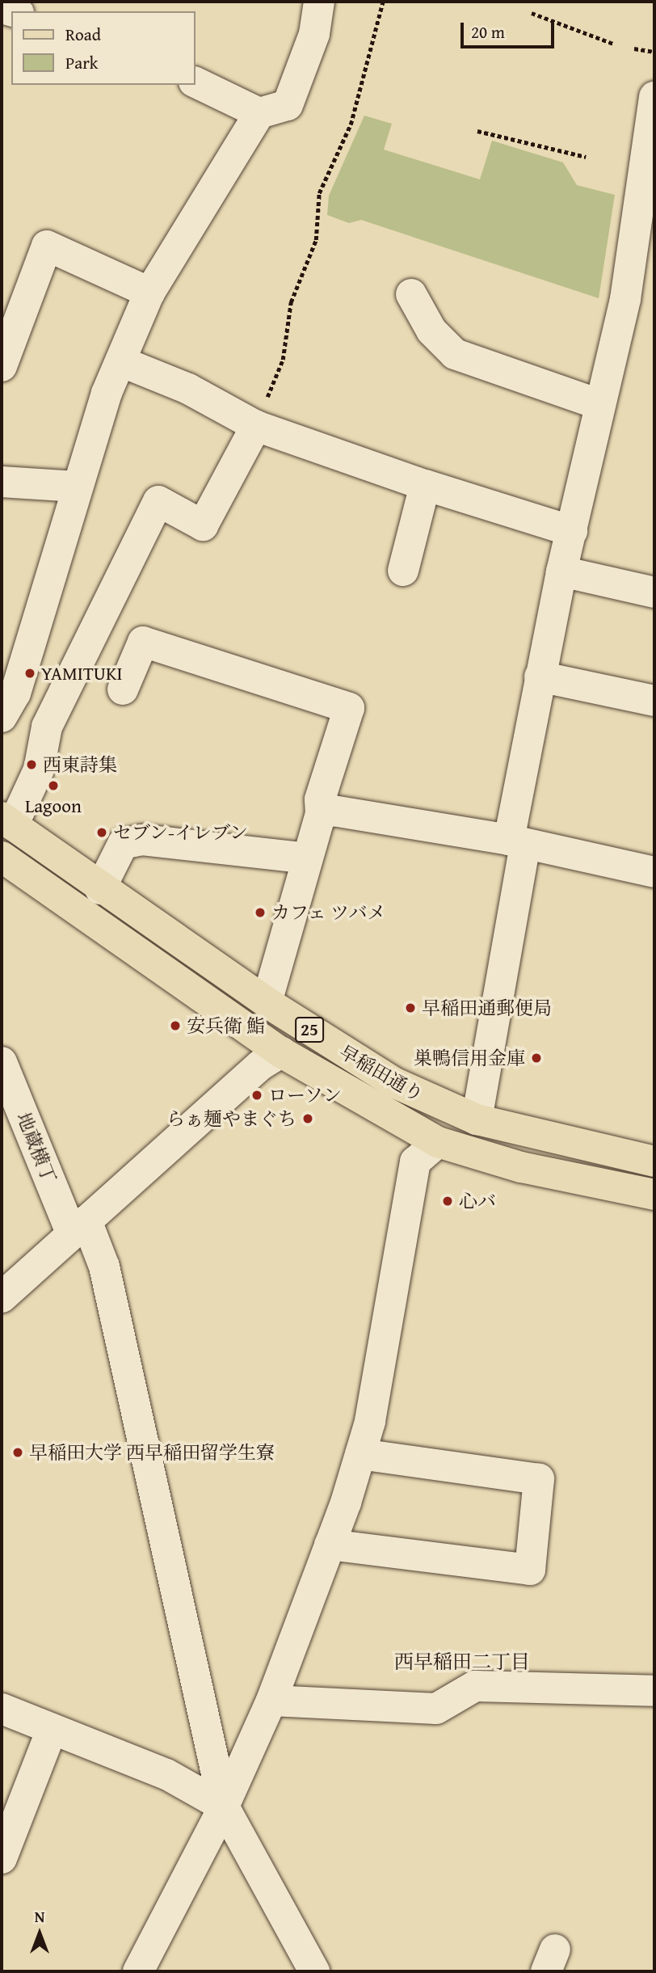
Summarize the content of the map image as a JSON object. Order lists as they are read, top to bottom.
{
  "streets": {
    "main road": ["25", "早稲田通り"],
    "street": ["地蔵横丁"]
  },
  "districts": ["西早稲田二丁目"],
  "places": [
    "YAMITUKI",
    "西東詩集",
    "Lagoon",
    "セブン-イレブン",
    "カフェ ツバメ",
    "早稲田通郵便局",
    "安兵衛 鮨",
    "巣鴨信用金庫",
    "ローソン",
    "らぁ麺やまぐち",
    "心バ",
    "早稲田大学 西早稲田留学生寮"
  ],
  "legend": ["Road", "Park"],
  "scale_bar": "20 m",
  "north": "top"
}
